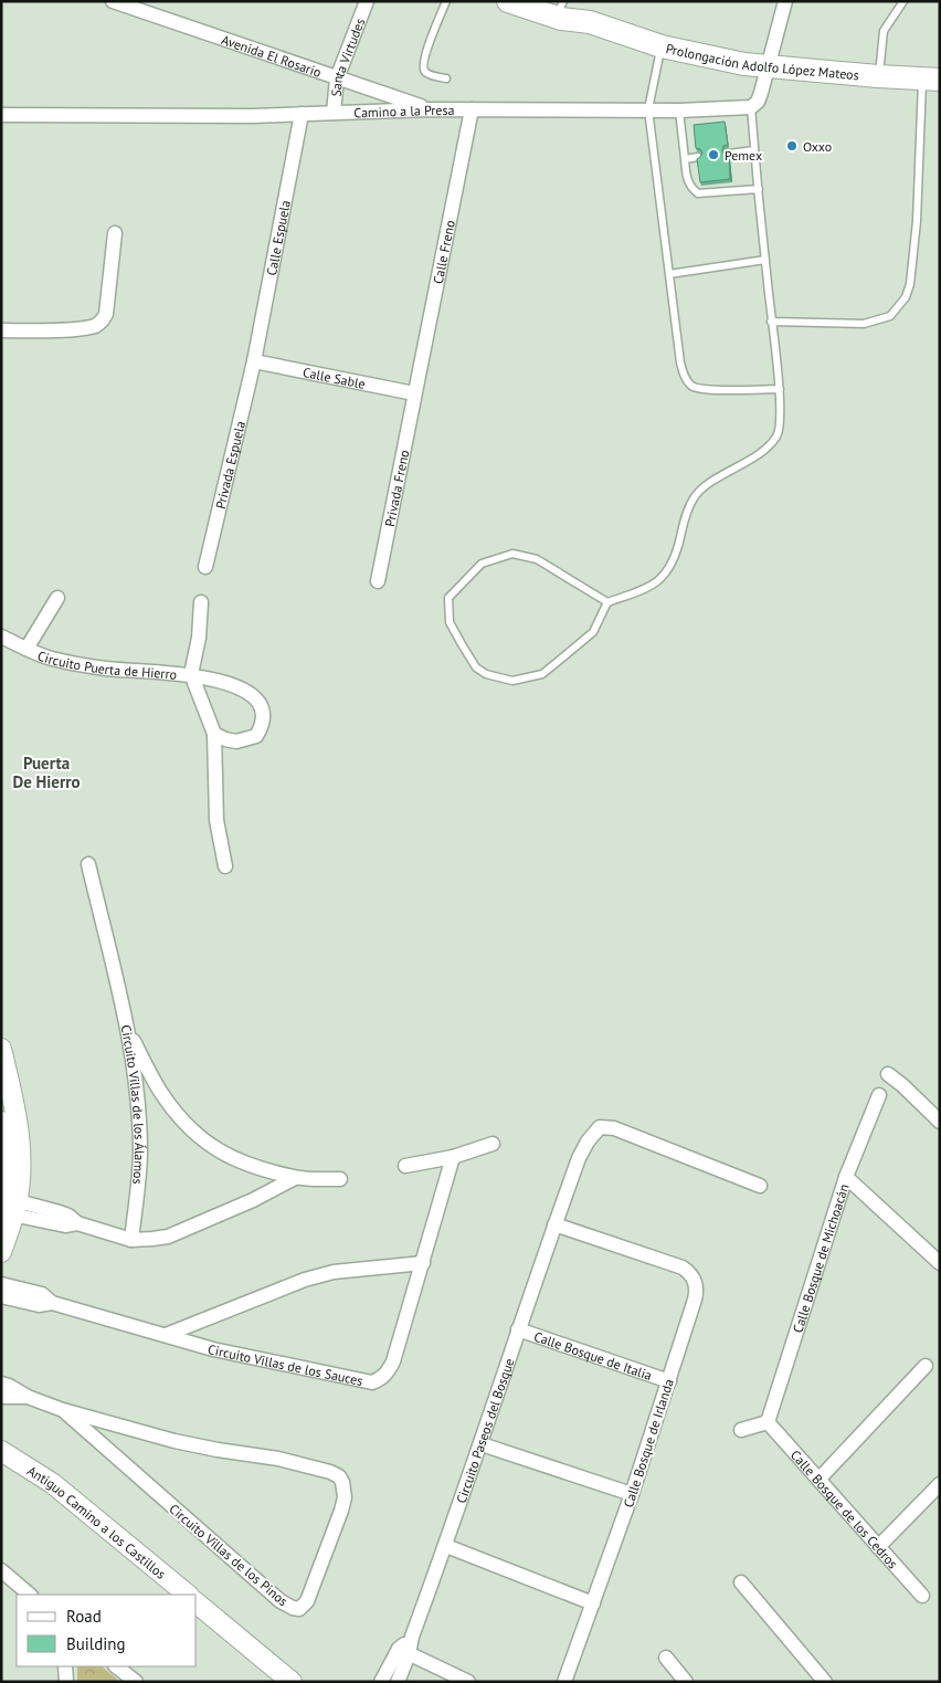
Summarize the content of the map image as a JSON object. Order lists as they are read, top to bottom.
{
  "streets": {
    "main road": ["Prolongación Adolfo López Mateos"],
    "street": [
      "Avenida El Rosario",
      "Santa Virtudes",
      "Camino a la Presa",
      "Calle Espuela",
      "Calle Freno",
      "Calle Sable",
      "Privada Espuela",
      "Privada Freno",
      "Circuito Puerta de Hierro",
      "Circuito Villas de los Álamos",
      "Calle Bosque de Michoacán",
      "Calle Bosque de Italia",
      "Circuito Villas de los Sauces",
      "Circuito Paseos del Bosque",
      "Calle Bosque de Irlanda",
      "Calle Bosque de los Cedros",
      "Antiguo Camino a los Castillos",
      "Circuito Villas de los Pinos"
    ]
  },
  "crossings": [
    ["Avenida El Rosario", "Santa Virtudes"],
    ["Avenida El Rosario", "Camino a la Presa"],
    ["Santa Virtudes", "Camino a la Presa"],
    ["Camino a la Presa", "Calle Espuela"],
    ["Camino a la Presa", "Calle Freno"],
    ["Calle Espuela", "Calle Sable"],
    ["Calle Espuela", "Privada Espuela"],
    ["Calle Freno", "Calle Sable"],
    ["Calle Freno", "Privada Freno"],
    ["Calle Sable", "Privada Espuela"],
    ["Calle Sable", "Privada Freno"],
    ["Calle Bosque de Michoacán", "Calle Bosque de los Cedros"],
    ["Calle Bosque de Italia", "Circuito Paseos del Bosque"],
    ["Calle Bosque de Italia", "Calle Bosque de Irlanda"],
    ["Circuito Paseos del Bosque", "Calle Bosque de Irlanda"]
  ],
  "districts": ["Puerta De Hierro"],
  "places": ["Oxxo", "Pemex"],
  "legend": ["Road", "Building"]
}
